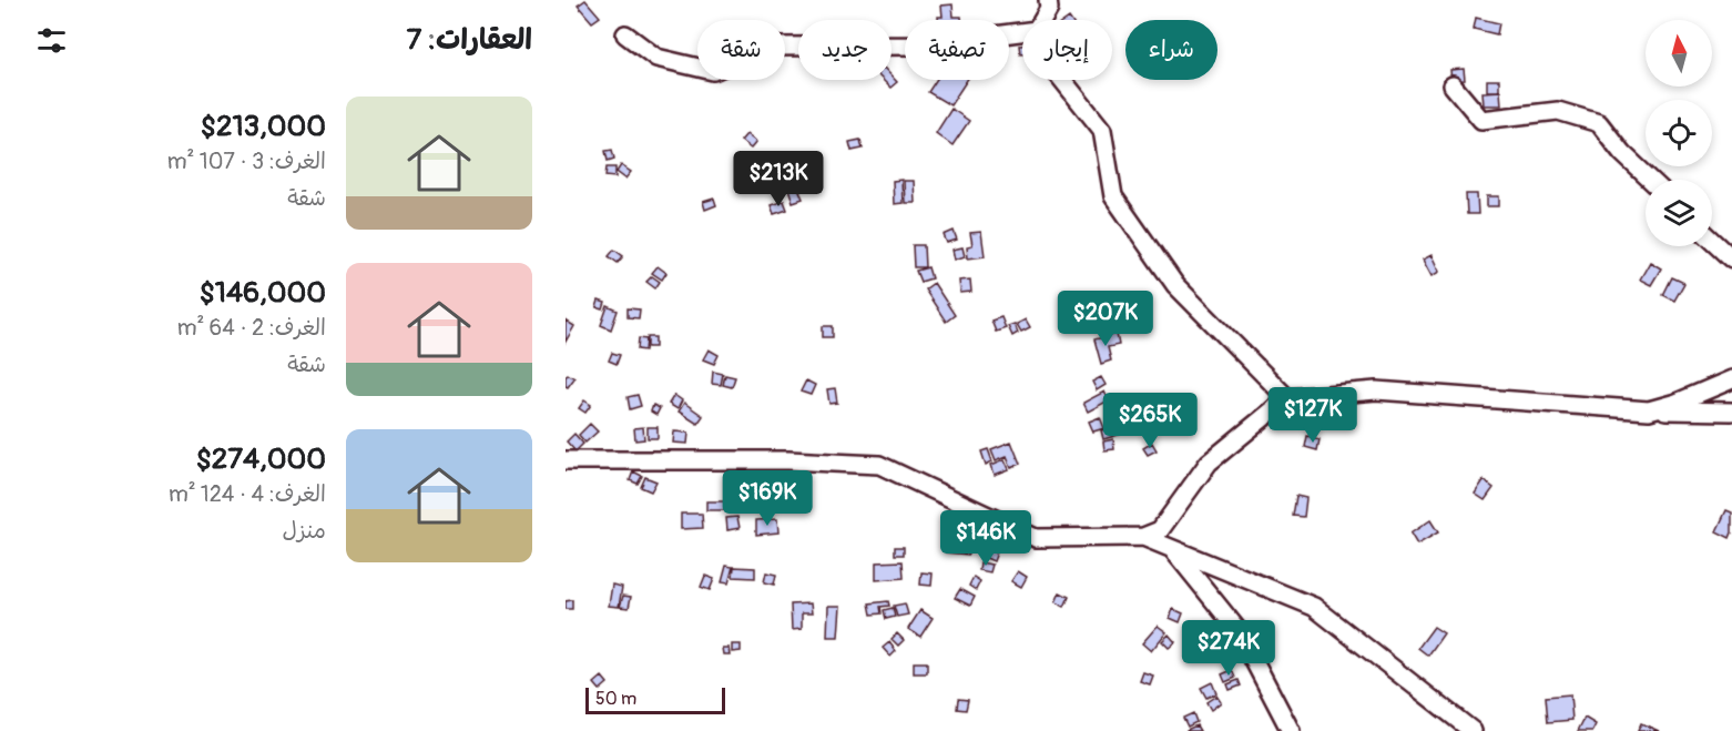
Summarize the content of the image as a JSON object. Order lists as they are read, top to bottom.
{
  "scale_bar": "50 m",
  "north": "top",
  "page": {
    "heading": "العقارات: 7",
    "chip": [
      "شراء",
      "إيجار",
      "تصفية",
      "جديد",
      "شقة"
    ],
    "list": [
      {
        "name": "$213,000",
        "note": "الغرف: 3 · 107 m² · شقة"
      },
      {
        "name": "$146,000",
        "note": "الغرف: 2 · 64 m² · شقة"
      },
      {
        "name": "$274,000",
        "note": "الغرف: 4 · 124 m² · منزل"
      }
    ],
    "price": [
      "$213K",
      "$207K",
      "$127K",
      "$265K",
      "$169K",
      "$146K",
      "$274K"
    ],
    "scale": "50 m"
  }
}
